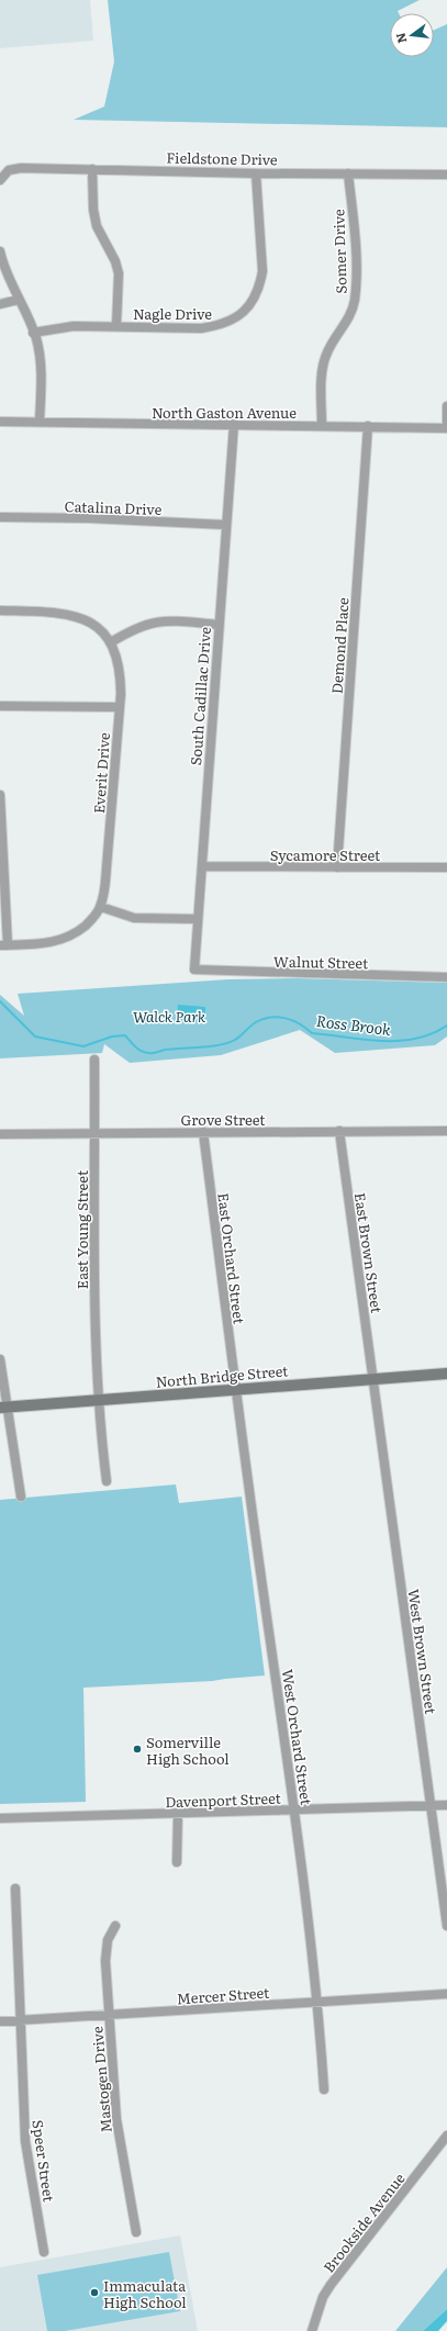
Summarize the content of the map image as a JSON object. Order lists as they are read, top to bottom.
{
  "streets": {
    "street": [
      "Fieldstone Drive",
      "Somer Drive",
      "Nagle Drive",
      "North Gaston Avenue",
      "Catalina Drive",
      "Demond Place",
      "South Cadillac Drive",
      "Everit Drive",
      "Sycamore Street",
      "Walnut Street",
      "Grove Street",
      "East Young Street",
      "East Brown Street",
      "East Orchard Street",
      "North Bridge Street",
      "West Brown Street",
      "West Orchard Street",
      "Davenport Street",
      "Mercer Street",
      "Mastogen Drive",
      "Speer Street",
      "Brookside Avenue"
    ]
  },
  "crossings": [
    ["Fieldstone Drive", "Somer Drive"],
    ["Fieldstone Drive", "Nagle Drive"],
    ["Somer Drive", "North Gaston Avenue"],
    ["North Gaston Avenue", "Demond Place"],
    ["North Gaston Avenue", "South Cadillac Drive"],
    ["Catalina Drive", "South Cadillac Drive"],
    ["Demond Place", "Sycamore Street"],
    ["South Cadillac Drive", "Sycamore Street"],
    ["South Cadillac Drive", "Walnut Street"],
    ["Grove Street", "East Young Street"],
    ["Grove Street", "East Brown Street"],
    ["Grove Street", "East Orchard Street"],
    ["East Young Street", "North Bridge Street"],
    ["East Brown Street", "North Bridge Street"],
    ["East Brown Street", "West Brown Street"],
    ["East Orchard Street", "North Bridge Street"],
    ["East Orchard Street", "West Orchard Street"],
    ["North Bridge Street", "West Brown Street"],
    ["North Bridge Street", "West Orchard Street"],
    ["West Brown Street", "Davenport Street"],
    ["West Orchard Street", "Davenport Street"],
    ["West Orchard Street", "Mercer Street"],
    ["Mercer Street", "Mastogen Drive"],
    ["Mercer Street", "Speer Street"]
  ],
  "water": ["Ross Brook"],
  "parks": ["Walck Park"],
  "places": ["Somerville High School", "Immaculata High School"],
  "north": "left"
}
